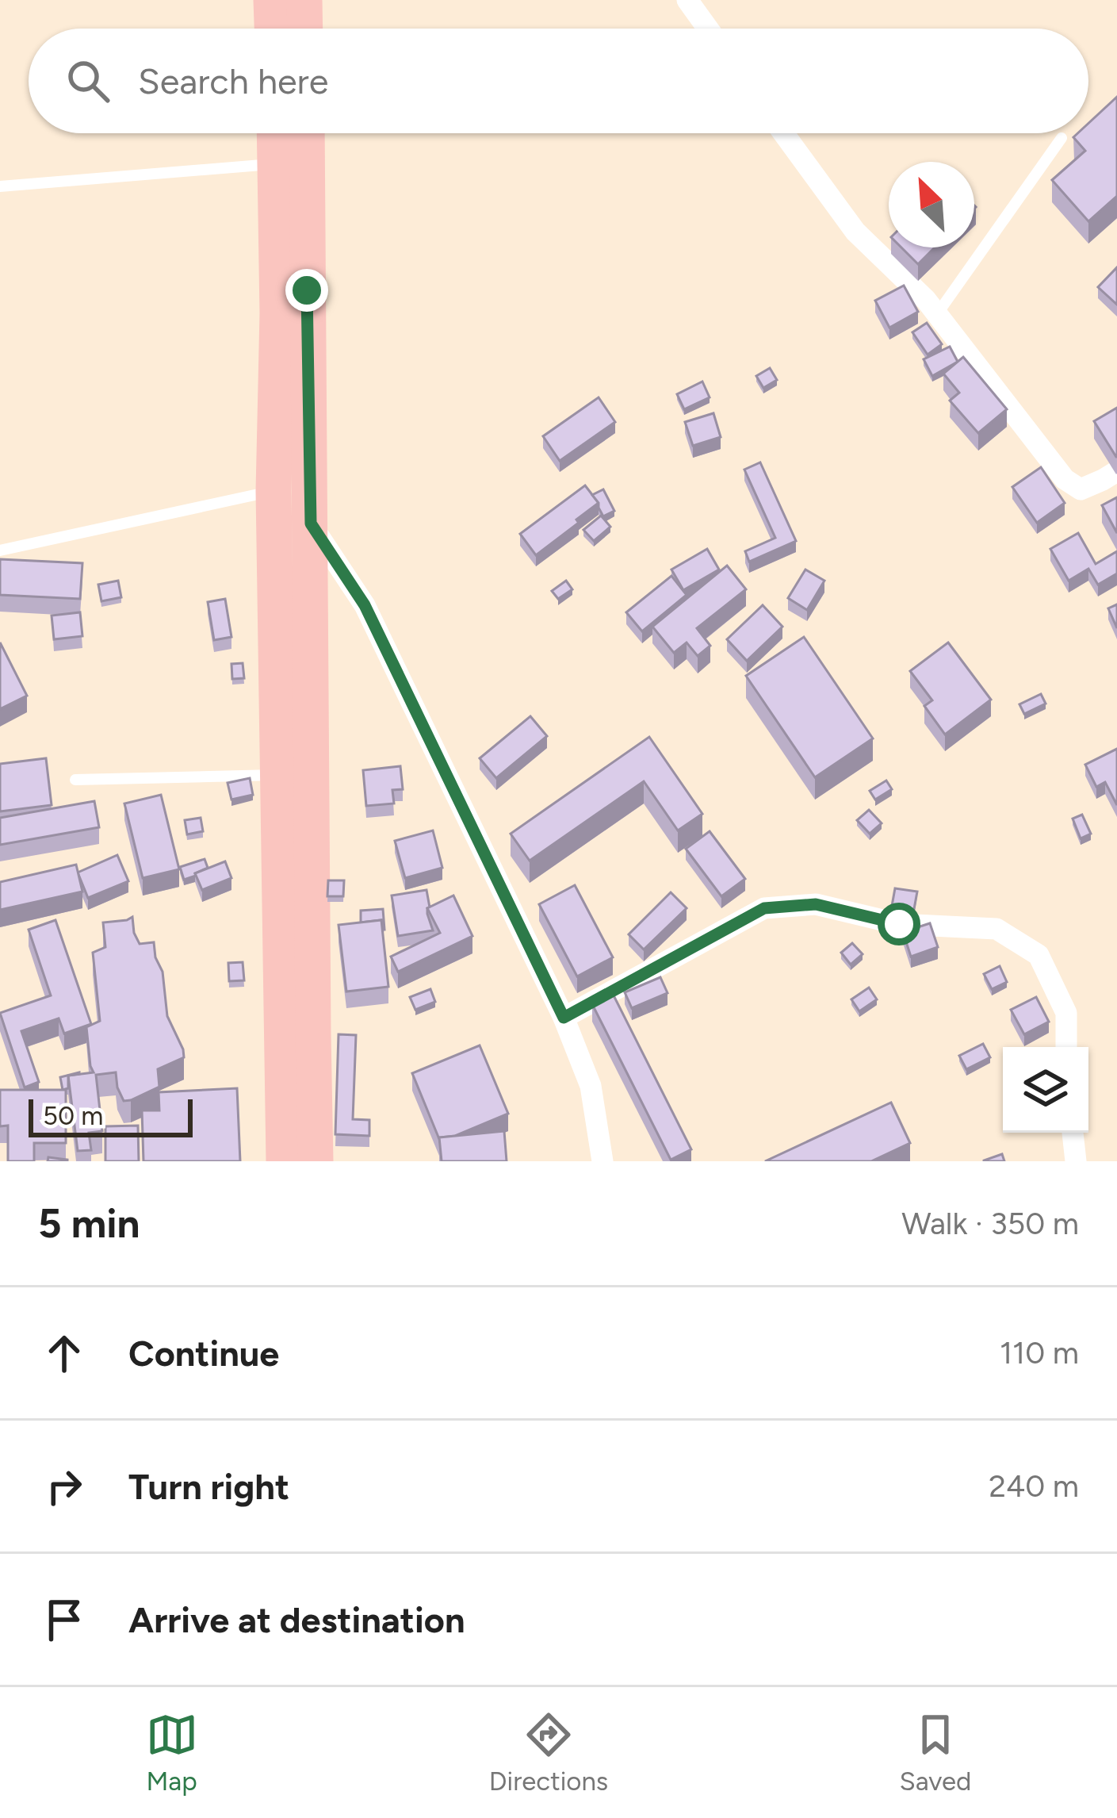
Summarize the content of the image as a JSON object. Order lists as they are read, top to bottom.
{
  "scale_bar": "50 m",
  "north": "top left",
  "page": {
    "search": "Search here",
    "scale": "50 m",
    "heading": ["5 min", "Walk · 350 m"],
    "list": [
      ["Continue", "110 m"],
      ["Turn right", "240 m"],
      "Arrive at destination"
    ],
    "nav": ["Map", "Directions", "Saved"]
  }
}
